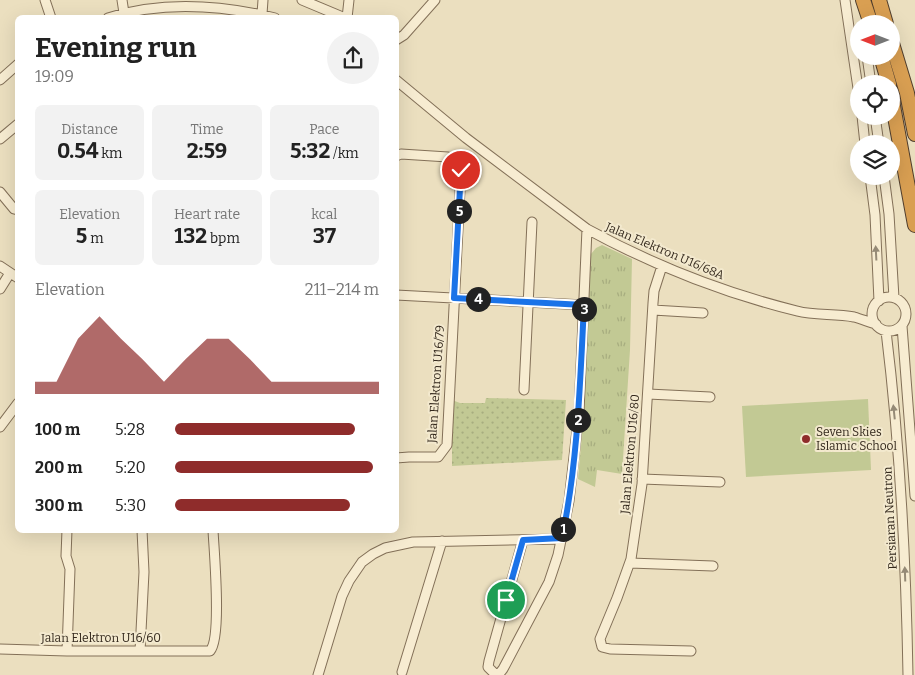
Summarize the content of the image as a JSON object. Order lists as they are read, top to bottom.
{
  "streets": {
    "street": [
      "Jalan Elektron U16/68A",
      "Jalan Elektron U16/79",
      "Jalan Elektron U16/80",
      "Persiaran Neutron",
      "Jalan Elektron U16/60"
    ]
  },
  "crossings": [
    ["Jalan Elektron U16/68A", "Jalan Elektron U16/80"],
    ["Jalan Elektron U16/68A", "Persiaran Neutron"]
  ],
  "places": ["Seven Skies Islamic School"],
  "north": "left",
  "page": {
    "heading": ["Evening run", "19:09"],
    "stats": [
      ["Distance", "0.54 km"],
      ["Time", "2:59"],
      ["Pace", "5:32 /km"],
      ["Elevation", "5 m"],
      ["Heart rate", "132 bpm"],
      ["kcal", "37"]
    ],
    "pins": [
      "5",
      "4",
      "3",
      "2",
      "1"
    ],
    "chart": ["Elevation", "211–214 m"],
    "list": [
      {
        "name": "100 m",
        "note": "5:28"
      },
      {
        "name": "200 m",
        "note": "5:20"
      },
      {
        "name": "300 m",
        "note": "5:30"
      }
    ]
  }
}
